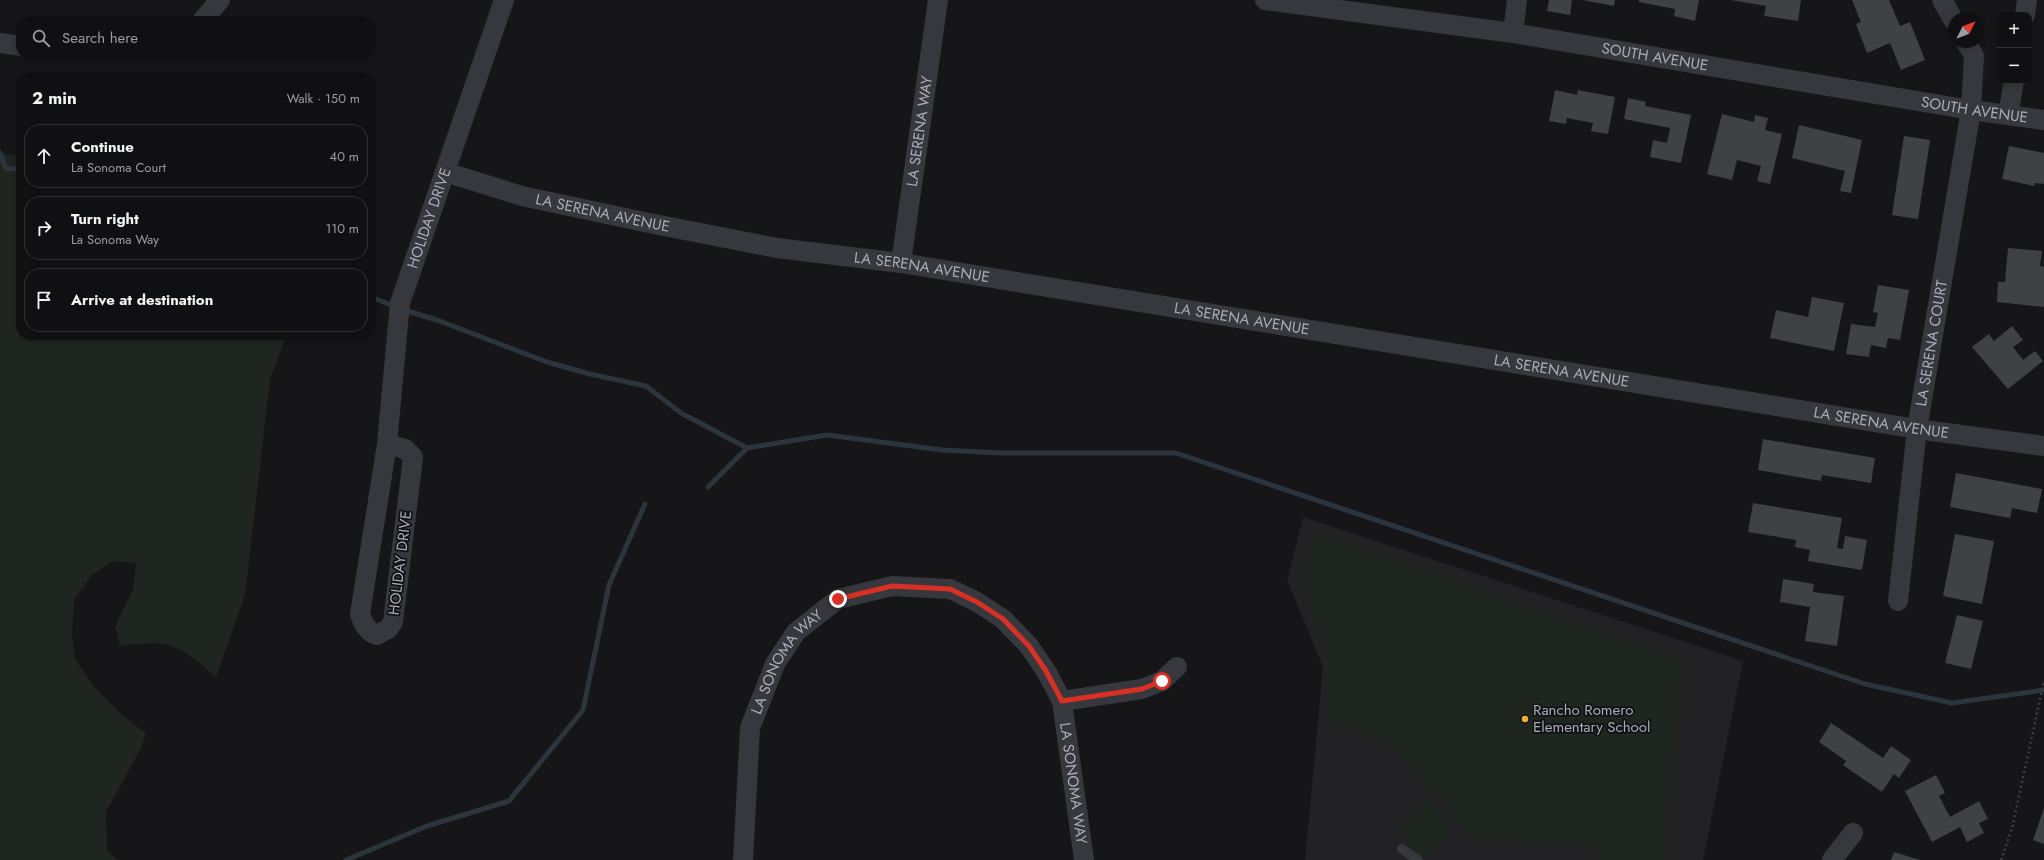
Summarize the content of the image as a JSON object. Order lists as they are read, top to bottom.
{
  "streets": {
    "street": [
      "SOUTH AVENUE",
      "LA SERENA WAY",
      "LA SERENA AVENUE",
      "HOLIDAY DRIVE",
      "LA SERENA COURT",
      "LA SONOMA WAY"
    ]
  },
  "crossings": [
    ["SOUTH AVENUE", "LA SERENA COURT"],
    ["LA SERENA WAY", "LA SERENA AVENUE"],
    ["LA SERENA AVENUE", "HOLIDAY DRIVE"],
    ["LA SERENA AVENUE", "LA SERENA COURT"]
  ],
  "places": ["Rancho Romero Elementary School"],
  "north": "top right",
  "page": {
    "map_buttons": ["+", "−"],
    "search": "Search here",
    "heading": ["2 min", "Walk · 150 m"],
    "list": [
      ["Continue", "La Sonoma Court", "40 m"],
      ["Turn right", "La Sonoma Way", "110 m"],
      "Arrive at destination"
    ]
  }
}
